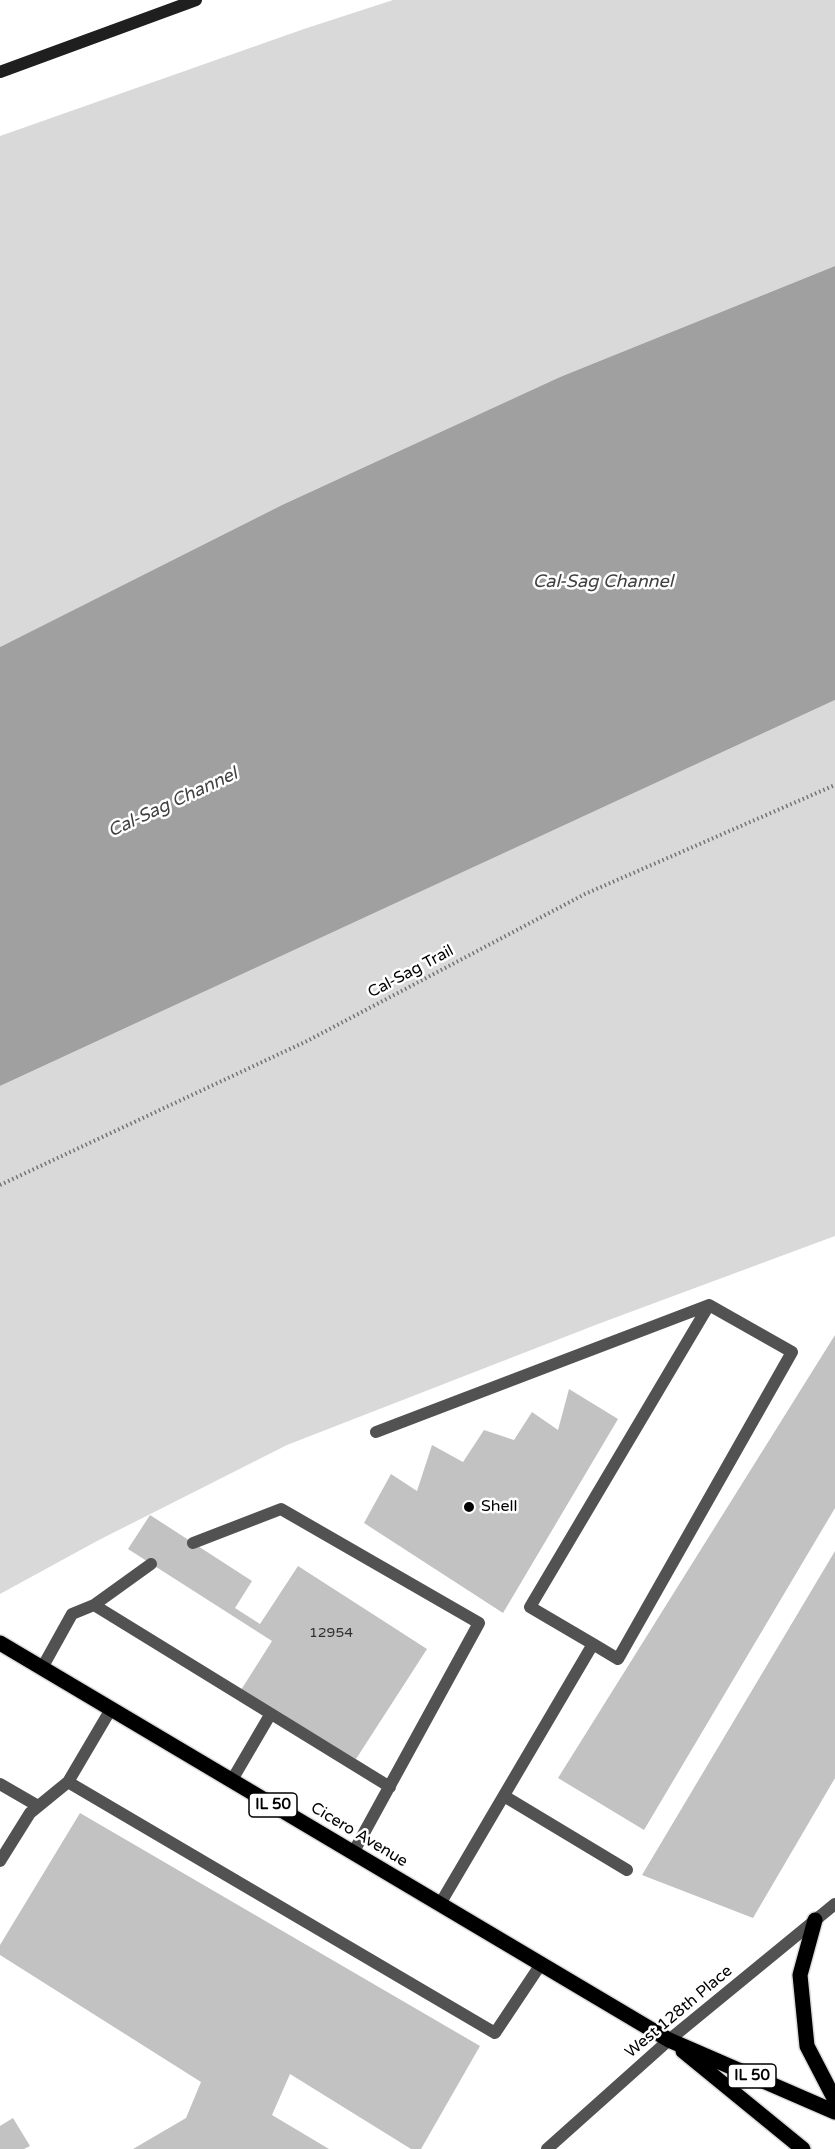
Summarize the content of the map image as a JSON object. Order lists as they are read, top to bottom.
{
  "streets": {
    "main road": ["IL 50", "Cicero Avenue"],
    "street": ["West 128th Place"],
    "path": ["Cal-Sag Trail"]
  },
  "crossings": [
    ["Cicero Avenue", "West 128th Place"]
  ],
  "water": ["Cal-Sag Channel"],
  "places": ["Shell"],
  "house_numbers": ["12954"]
}
